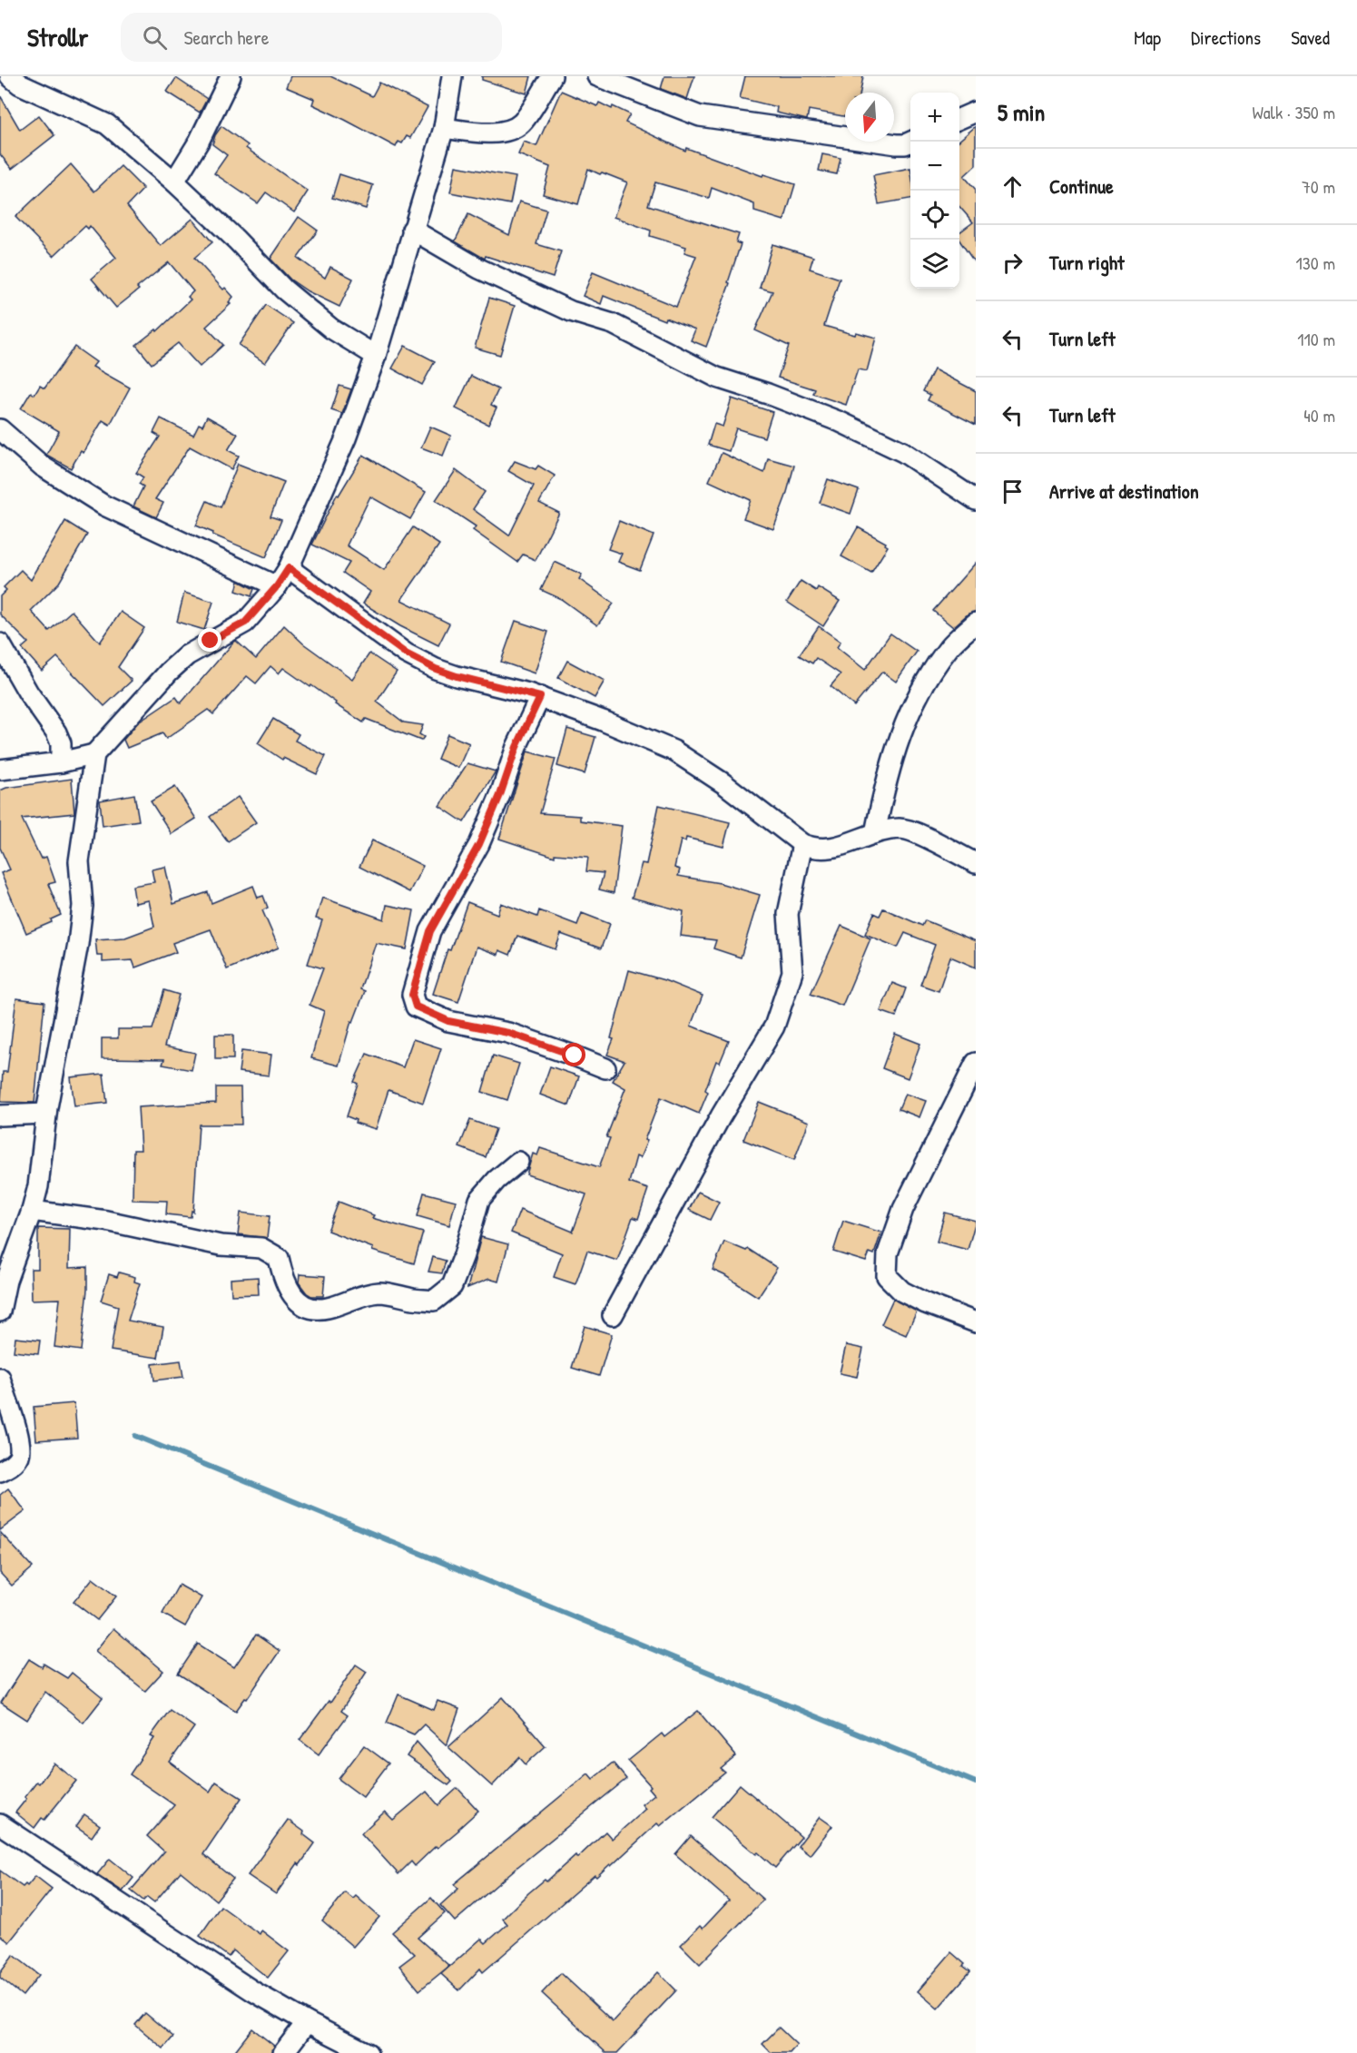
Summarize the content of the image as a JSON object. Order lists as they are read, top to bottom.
{
  "north": "bottom",
  "page": {
    "header": "Strollr",
    "search": "Search here",
    "nav": ["Map", "Directions", "Saved"],
    "heading": ["5 min", "Walk · 350 m"],
    "map_buttons": ["+", "−"],
    "list": [
      ["Continue", "70 m"],
      ["Turn right", "130 m"],
      ["Turn left", "110 m"],
      ["Turn left", "40 m"],
      "Arrive at destination"
    ]
  }
}
